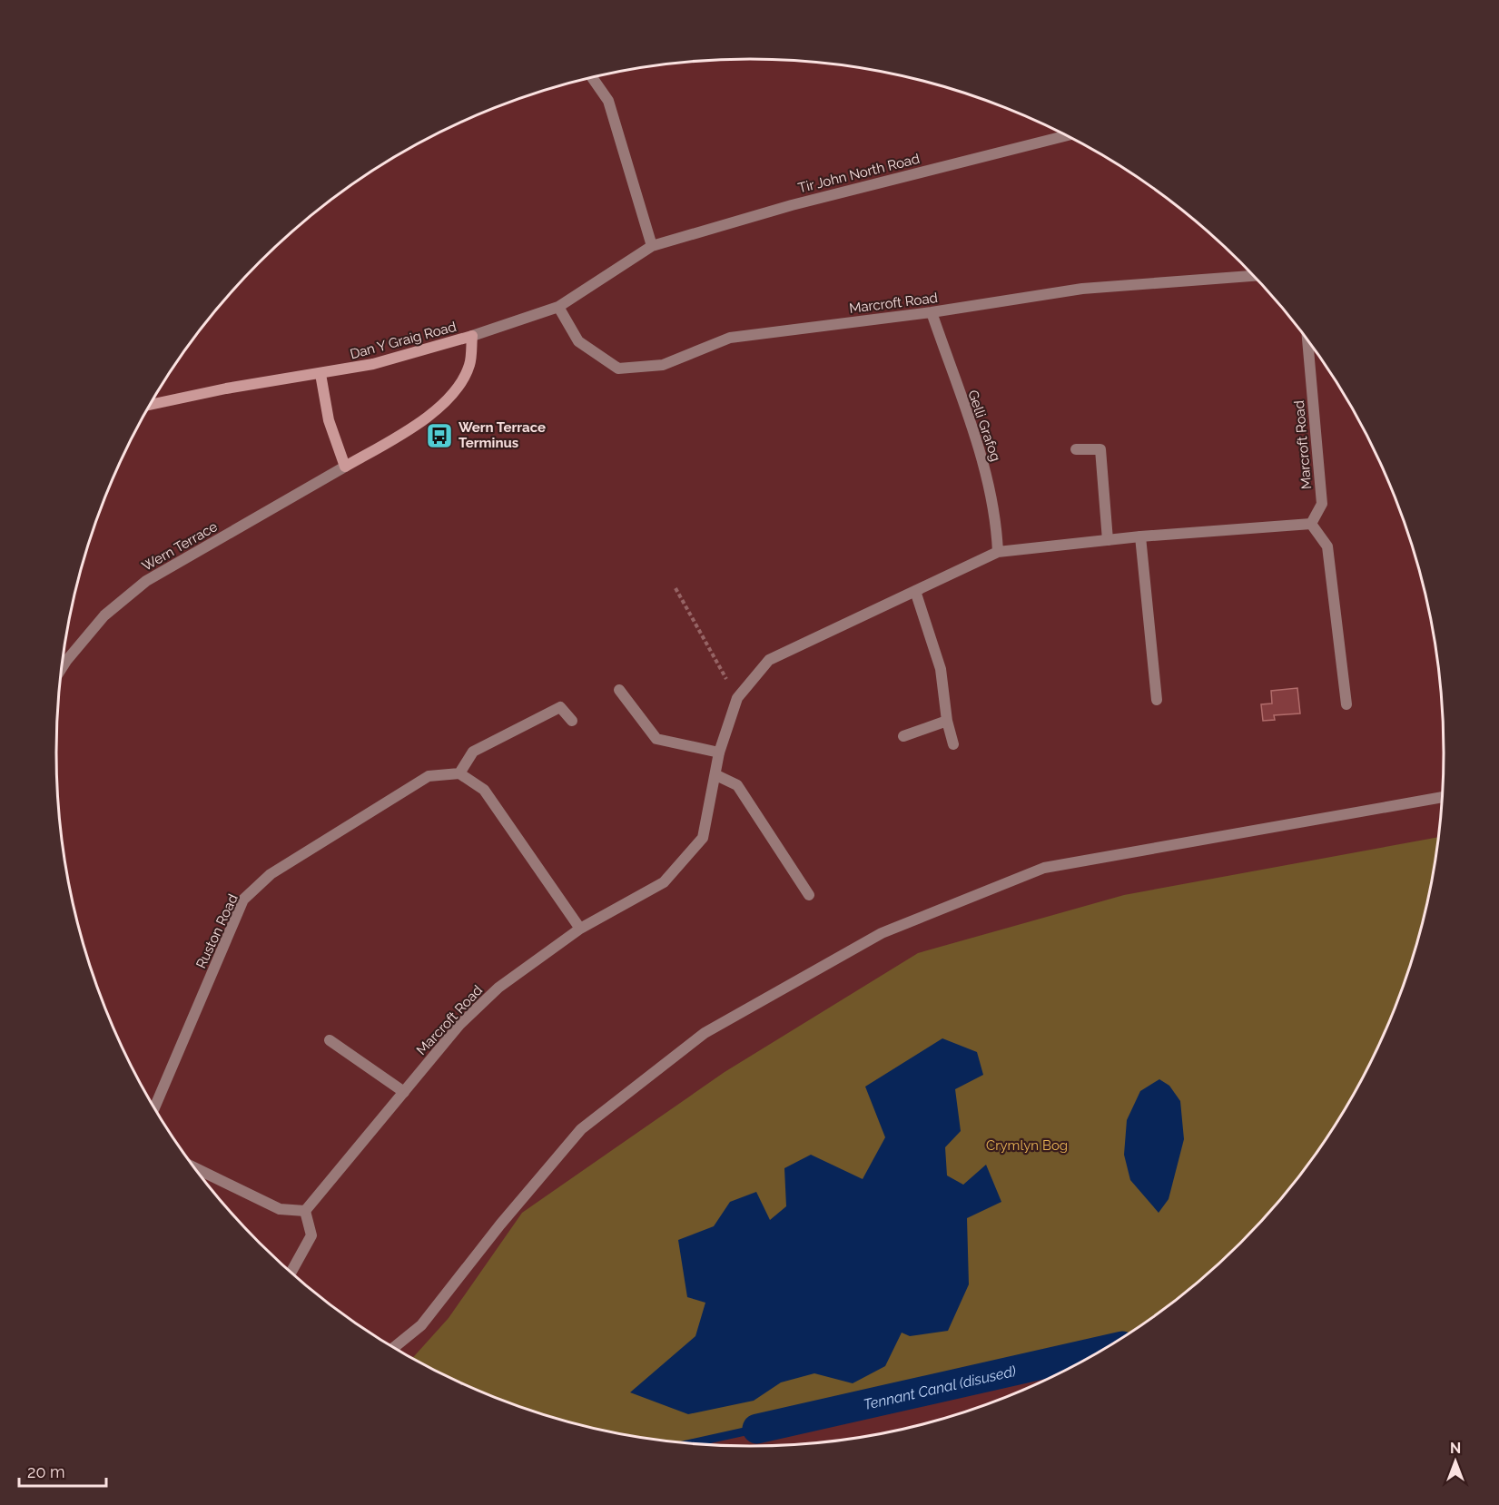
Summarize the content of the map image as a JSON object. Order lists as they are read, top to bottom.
{
  "streets": {
    "street": [
      "Tir John North Road",
      "Marcroft Road",
      "Dan Y Graig Road",
      "Gelli Grafog",
      "Wern Terrace",
      "Ruston Road"
    ]
  },
  "crossings": [
    ["Tir John North Road", "Dan Y Graig Road"],
    ["Marcroft Road", "Dan Y Graig Road"],
    ["Marcroft Road", "Gelli Grafog"],
    ["Dan Y Graig Road", "Wern Terrace"]
  ],
  "water": ["Tennant Canal (disused)"],
  "parks": ["Crymlyn Bog"],
  "places": {
    "bus stop": ["Wern Terrace Terminus"]
  },
  "scale_bar": "20 m",
  "north": "top"
}
